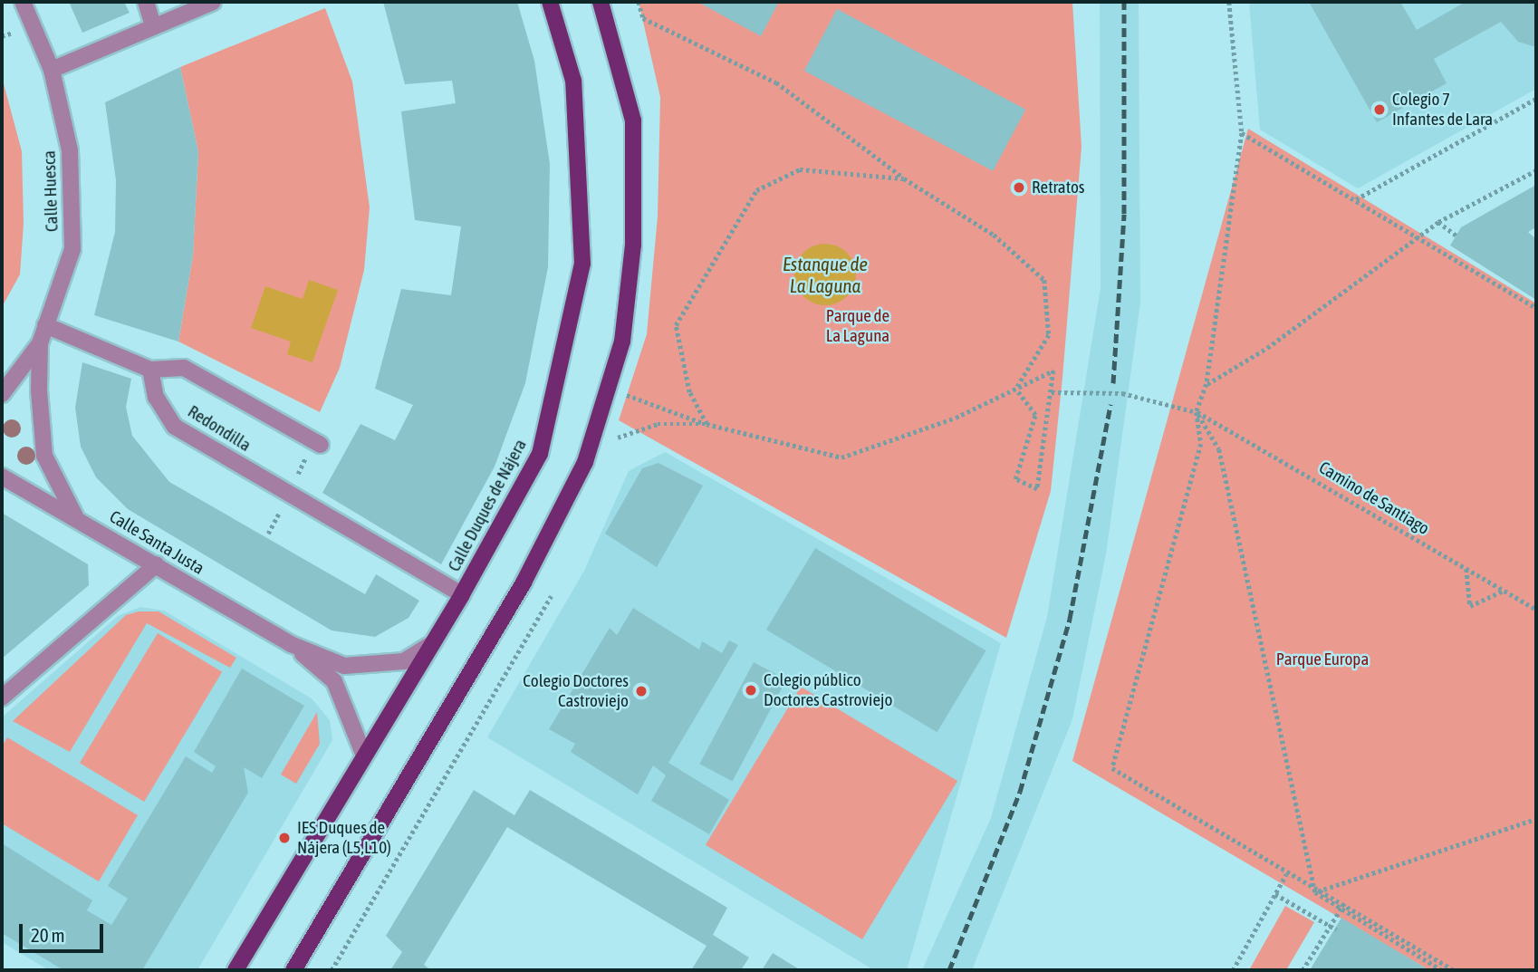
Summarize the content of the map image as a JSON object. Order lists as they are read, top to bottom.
{
  "streets": {
    "main road": ["Calle Duques de Nájera"],
    "street": ["Calle Huesca", "Redondilla", "Calle Santa Justa"],
    "path": ["Camino de Santiago"]
  },
  "crossings": [
    ["Calle Huesca", "Calle Santa Justa"],
    ["Redondilla", "Calle Duques de Nájera"],
    ["Calle Duques de Nájera", "Calle Santa Justa"]
  ],
  "water": ["Estanque de La Laguna"],
  "parks": ["Parque de La Laguna", "Parque Europa"],
  "places": [
    "Colegio 7 Infantes de Lara",
    "Retratos",
    "Colegio público Doctores Castroviejo",
    "Colegio Doctores Castroviejo",
    "IES Duques de Nájera (L5,L10)"
  ],
  "scale_bar": "20 m"
}
